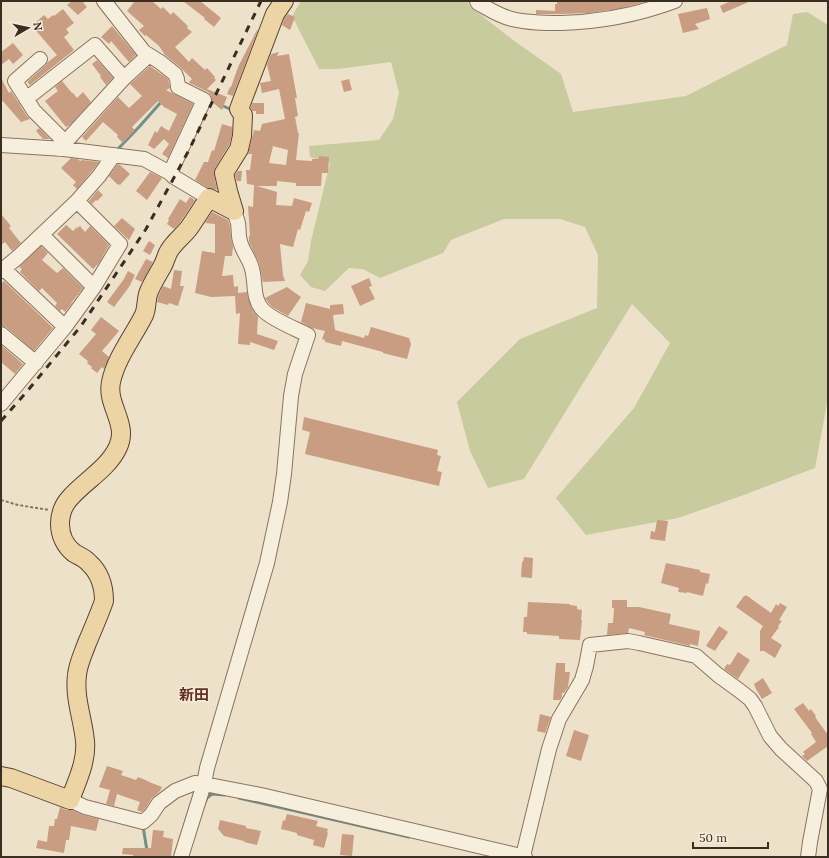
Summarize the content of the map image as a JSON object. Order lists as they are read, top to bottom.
{
  "districts": ["新田"],
  "scale_bar": "50 m",
  "north": "right"
}
